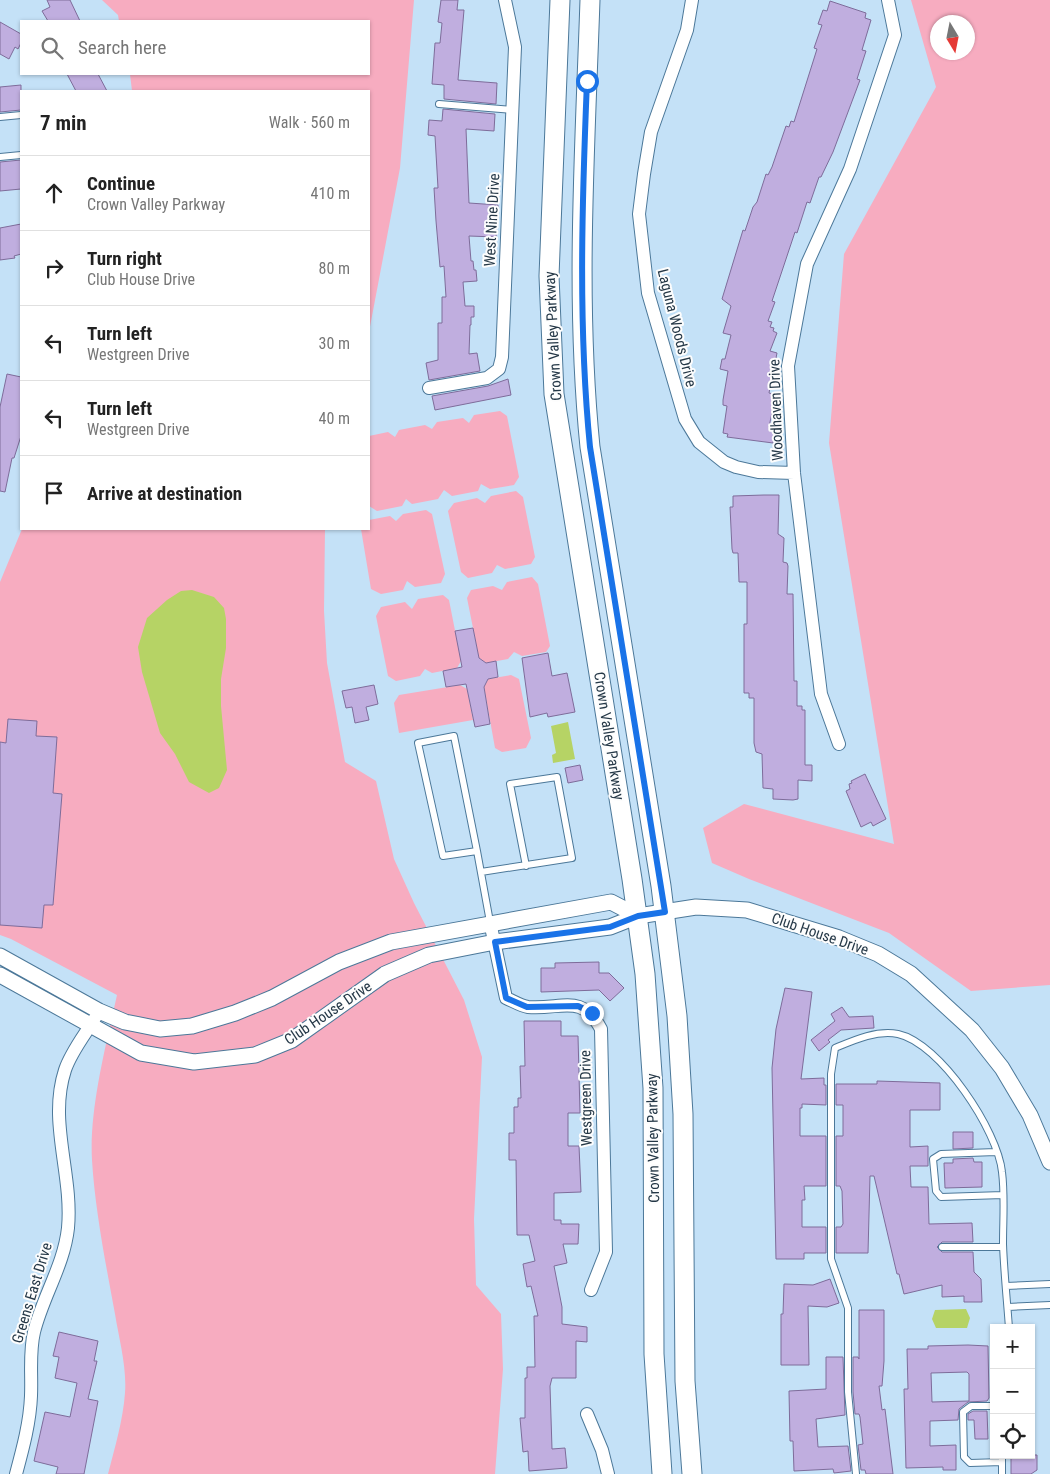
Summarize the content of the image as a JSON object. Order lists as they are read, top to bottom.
{
  "streets": {
    "main road": ["Crown Valley Parkway"],
    "street": [
      "West Nine Drive",
      "Laguna Woods Drive",
      "Woodhaven Drive",
      "Club House Drive",
      "Westgreen Drive",
      "Greens East Drive"
    ]
  },
  "crossings": [
    ["Laguna Woods Drive", "Woodhaven Drive"],
    ["Crown Valley Parkway", "Club House Drive"],
    ["Club House Drive", "Westgreen Drive"],
    ["Club House Drive", "Greens East Drive"]
  ],
  "north": "bottom",
  "page": {
    "search": "Search here",
    "heading": ["7 min", "Walk · 560 m"],
    "list": [
      ["Continue", "Crown Valley Parkway", "410 m"],
      ["Turn right", "Club House Drive", "80 m"],
      ["Turn left", "Westgreen Drive", "30 m"],
      ["Turn left", "Westgreen Drive", "40 m"],
      "Arrive at destination"
    ],
    "map_buttons": ["+", "−"]
  }
}
